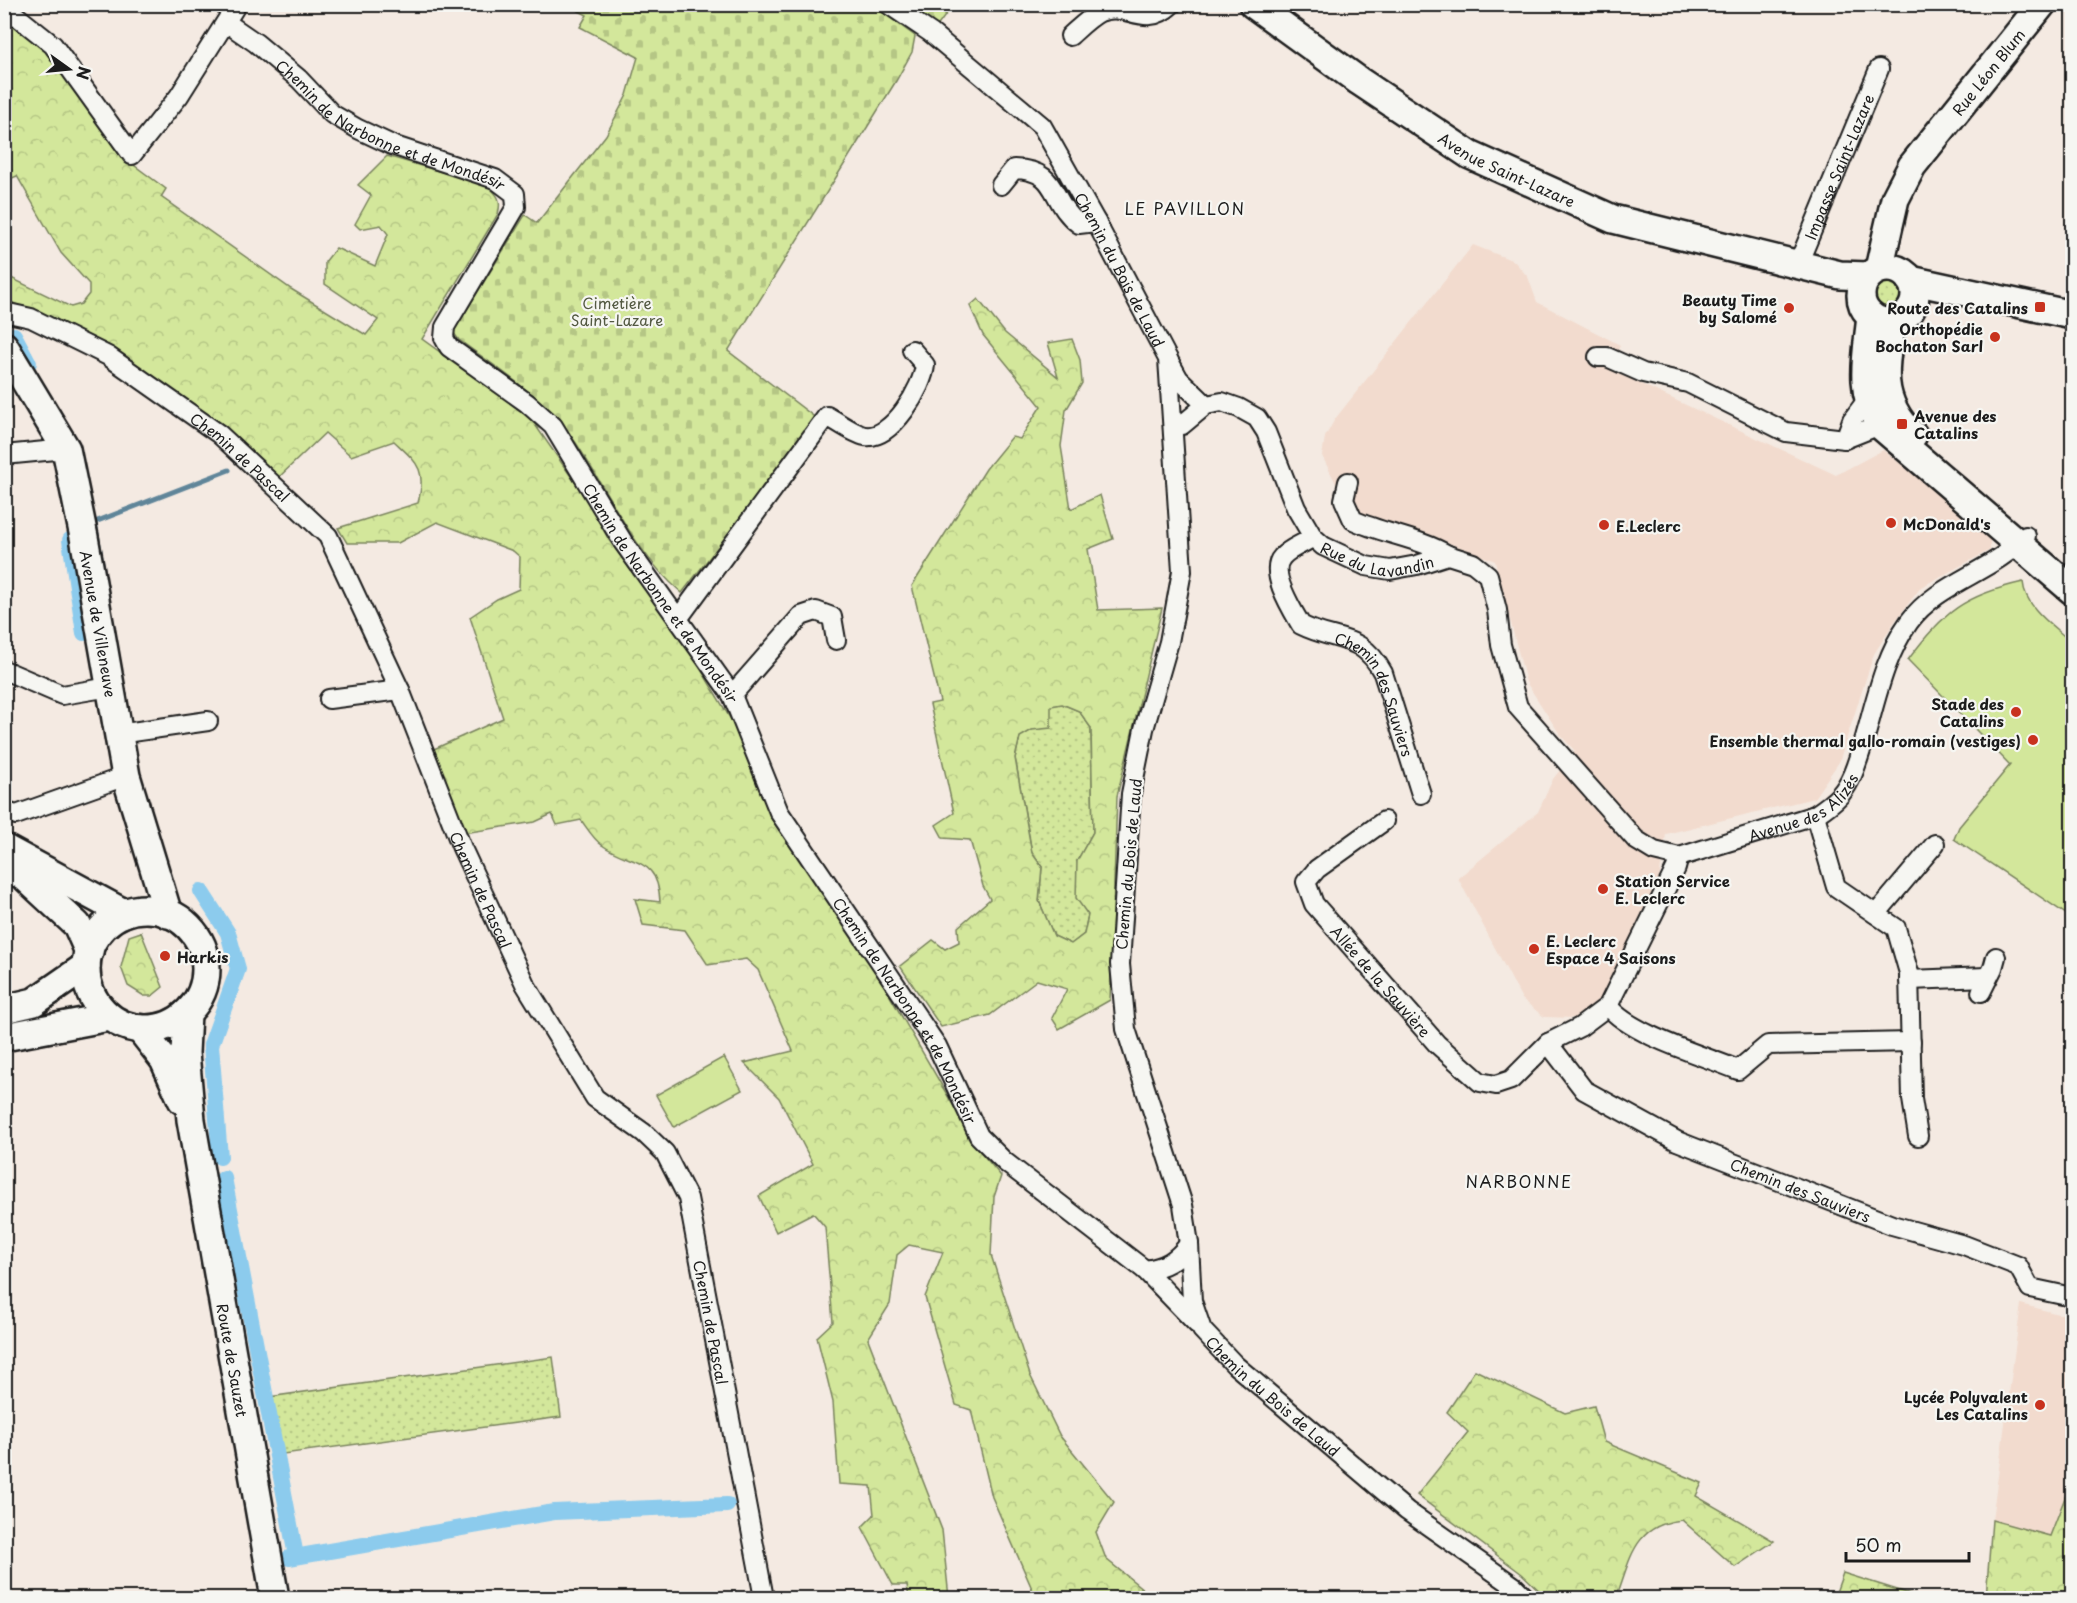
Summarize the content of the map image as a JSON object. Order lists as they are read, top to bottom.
{
  "streets": {
    "main road": [
      "Rue Léon Blum",
      "Avenue Saint-Lazare",
      "Avenue de Villeneuve",
      "Route de Sauzet"
    ],
    "street": [
      "Chemin de Narbonne et de Mondésir",
      "Impasse Saint-Lazare",
      "Chemin du Bois de Laud",
      "Chemin de Pascal",
      "Rue du Lavandin",
      "Chemin des Sauviers",
      "Avenue des Alizés",
      "Allée de la Sauvière"
    ]
  },
  "crossings": [
    ["Rue Léon Blum", "Avenue Saint-Lazare"],
    ["Chemin de Narbonne et de Mondésir", "Chemin du Bois de Laud"],
    ["Impasse Saint-Lazare", "Avenue Saint-Lazare"],
    ["Rue du Lavandin", "Chemin des Sauviers"],
    ["Rue du Lavandin", "Avenue des Alizés"],
    ["Avenue de Villeneuve", "Route de Sauzet"],
    ["Chemin des Sauviers", "Allée de la Sauvière"]
  ],
  "districts": ["LE PAVILLON", "NARBONNE"],
  "parks": ["Cimetière Saint-Lazare"],
  "places": {
    "transit": ["Route des Catalins", "Avenue des Catalins"],
    "other": [
      "Beauty Time by Salomé",
      "Orthopédie Bochaton Sarl",
      "McDonald's",
      "E.Leclerc",
      "Stade des Catalins",
      "Ensemble thermal gallo-romain (vestiges)",
      "Station Service E. Leclerc",
      "E. Leclerc Espace 4 Saisons",
      "Harkis",
      "Lycée Polyvalent Les Catalins"
    ]
  },
  "scale_bar": "50 m",
  "north": "right"
}
